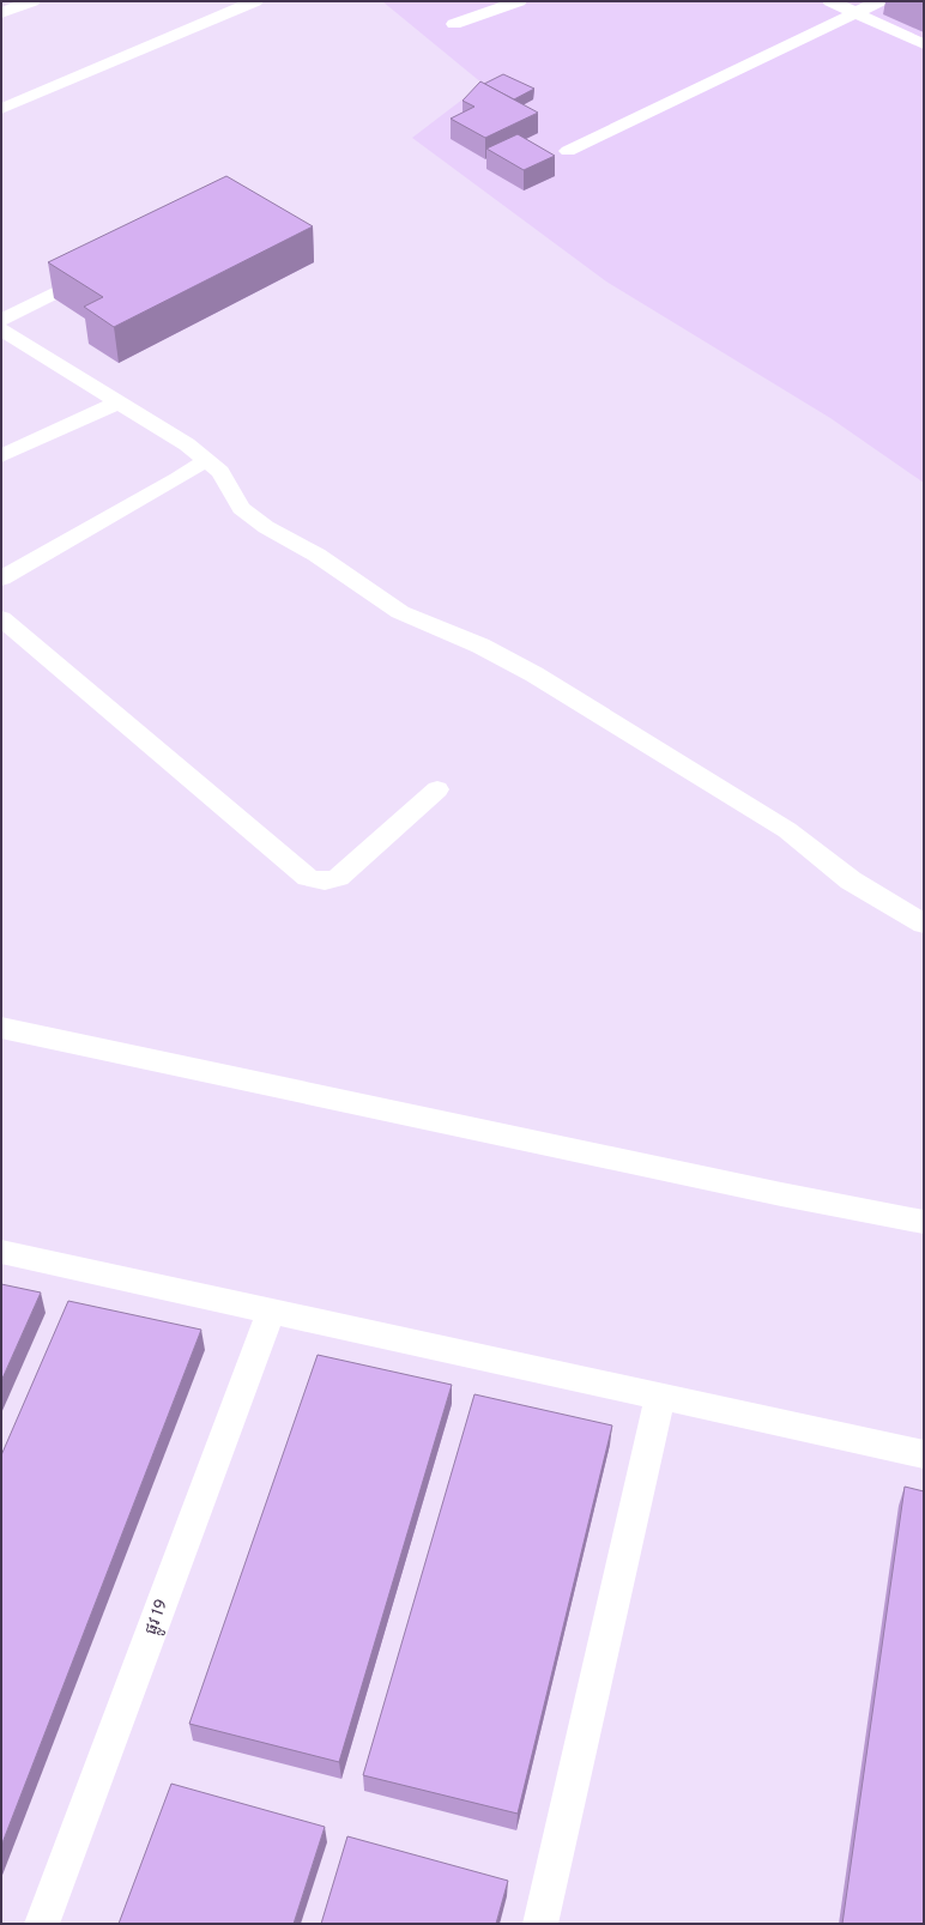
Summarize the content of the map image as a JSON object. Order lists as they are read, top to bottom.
{
  "streets": {
    "street": ["ផ្លូវ 19"]
  }
}
